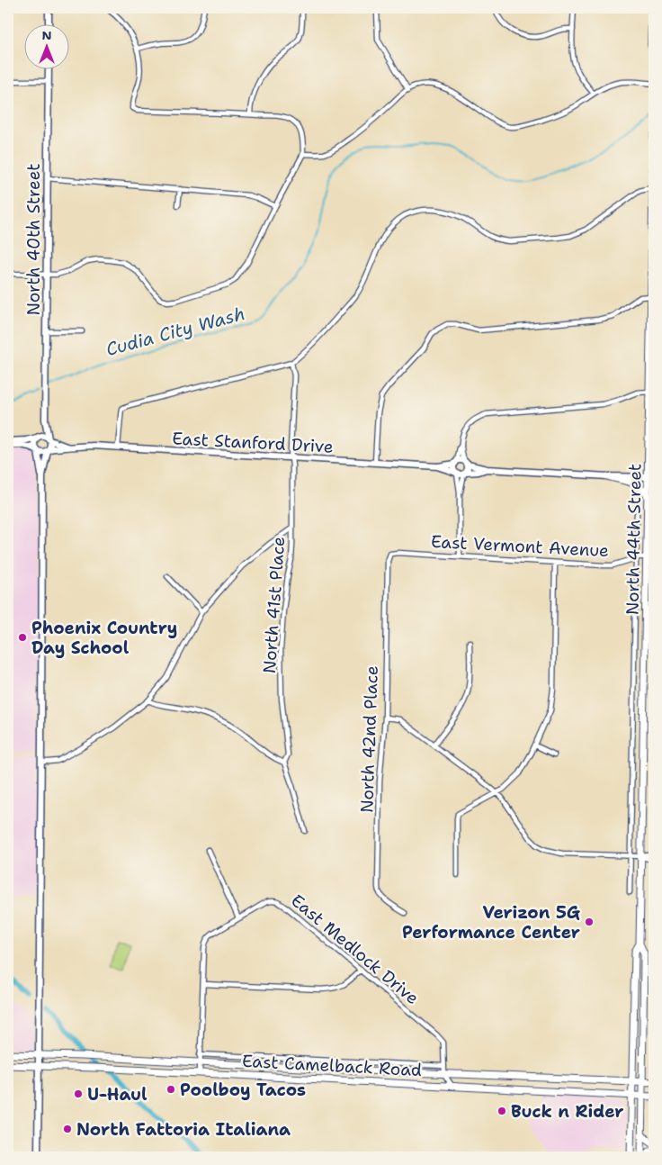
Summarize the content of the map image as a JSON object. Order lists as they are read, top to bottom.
{
  "streets": {
    "main road": ["North 44th Street", "East Camelback Road"],
    "street": [
      "North 40th Street",
      "East Stanford Drive",
      "East Vermont Avenue",
      "North 41st Place",
      "North 42nd Place",
      "East Medlock Drive"
    ]
  },
  "crossings": [
    ["North 40th Street", "East Stanford Drive"],
    ["East Stanford Drive", "North 44th Street"],
    ["East Stanford Drive", "North 41st Place"],
    ["North 44th Street", "East Vermont Avenue"],
    ["North 44th Street", "East Camelback Road"],
    ["East Vermont Avenue", "North 42nd Place"],
    ["East Medlock Drive", "East Camelback Road"]
  ],
  "water": ["Cudia City Wash"],
  "places": [
    "Phoenix Country Day School",
    "Verizon 5G Performance Center",
    "Poolboy Tacos",
    "U-Haul",
    "Buck n Rider",
    "North Fattoria Italiana"
  ],
  "north": "top"
}
